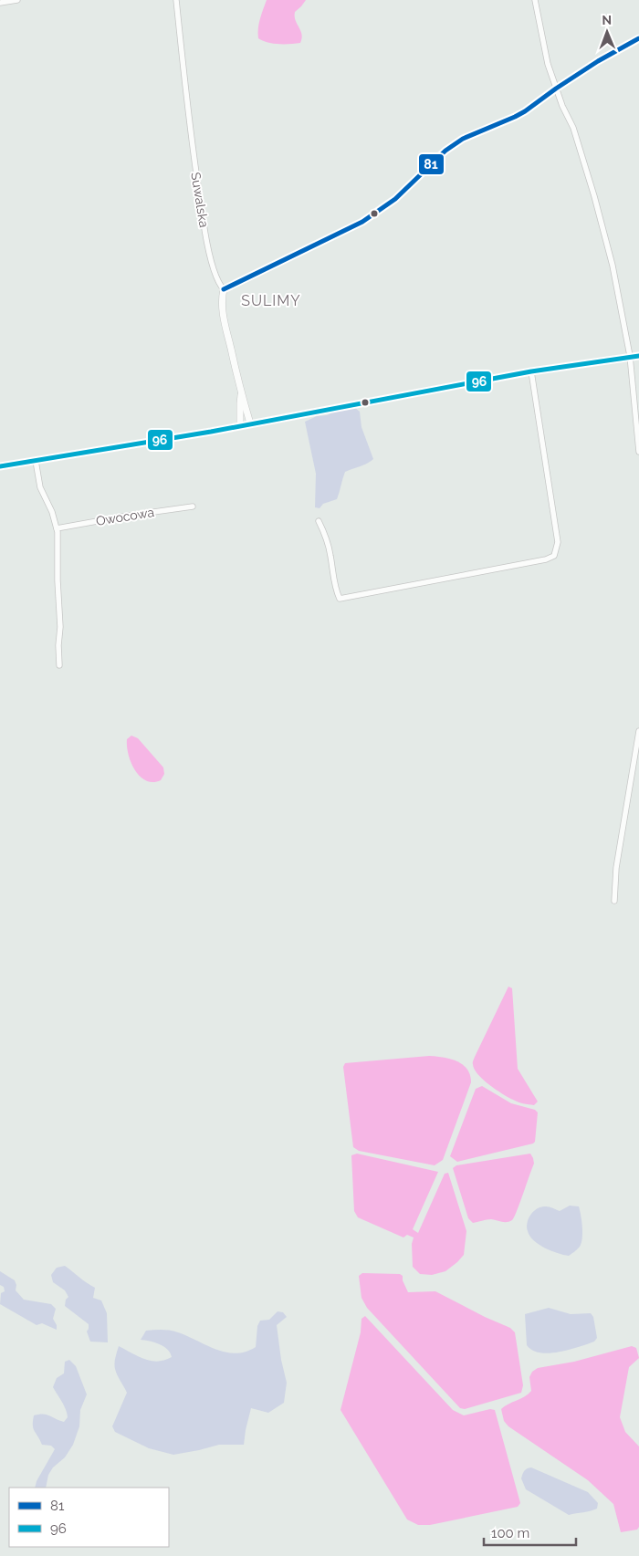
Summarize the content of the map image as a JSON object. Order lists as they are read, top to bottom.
{
  "streets": {
    "street": ["Suwalska", "Owocowa"]
  },
  "districts": ["SULIMY"],
  "lines": ["transit line 81", "transit line 96"],
  "legend": ["81", "96"],
  "scale_bar": "100 m",
  "north": "top"
}
